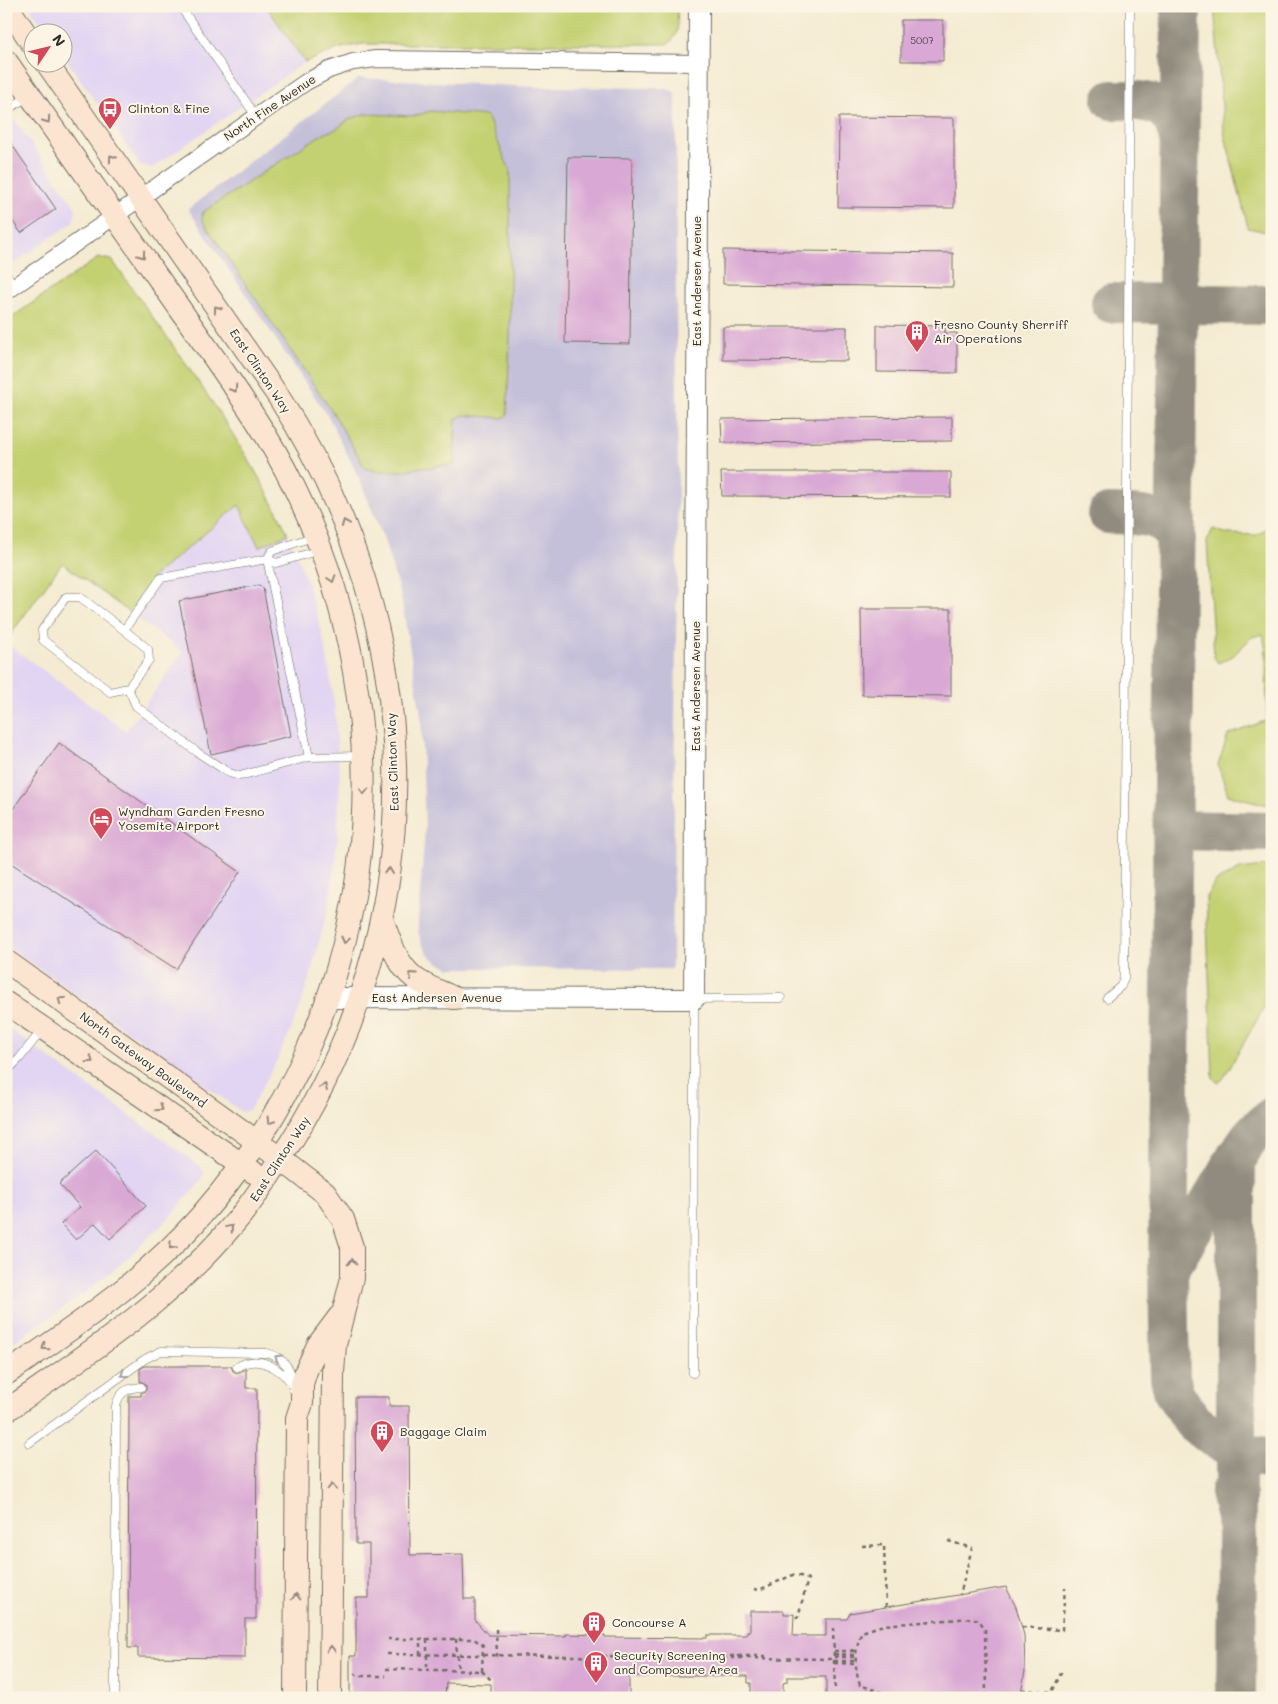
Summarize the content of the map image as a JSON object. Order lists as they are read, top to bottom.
{
  "streets": {
    "main road": ["East Clinton Way", "North Gateway Boulevard"],
    "street": ["North Fine Avenue", "East Andersen Avenue"]
  },
  "crossings": [
    ["North Fine Avenue", "East Andersen Avenue"],
    ["North Fine Avenue", "East Clinton Way"],
    ["East Andersen Avenue", "East Clinton Way"],
    ["East Clinton Way", "North Gateway Boulevard"]
  ],
  "one_way": ["East Clinton Way"],
  "places": {
    "bus stop": ["Clinton & Fine"],
    "building": [
      "Fresno County Sherriff Air Operations",
      "Baggage Claim",
      "Concourse A",
      "Security Screening and Composure Area"
    ],
    "hotel": ["Wyndham Garden Fresno Yosemite Airport"]
  },
  "house_numbers": ["5007"],
  "north": "top right"
}
